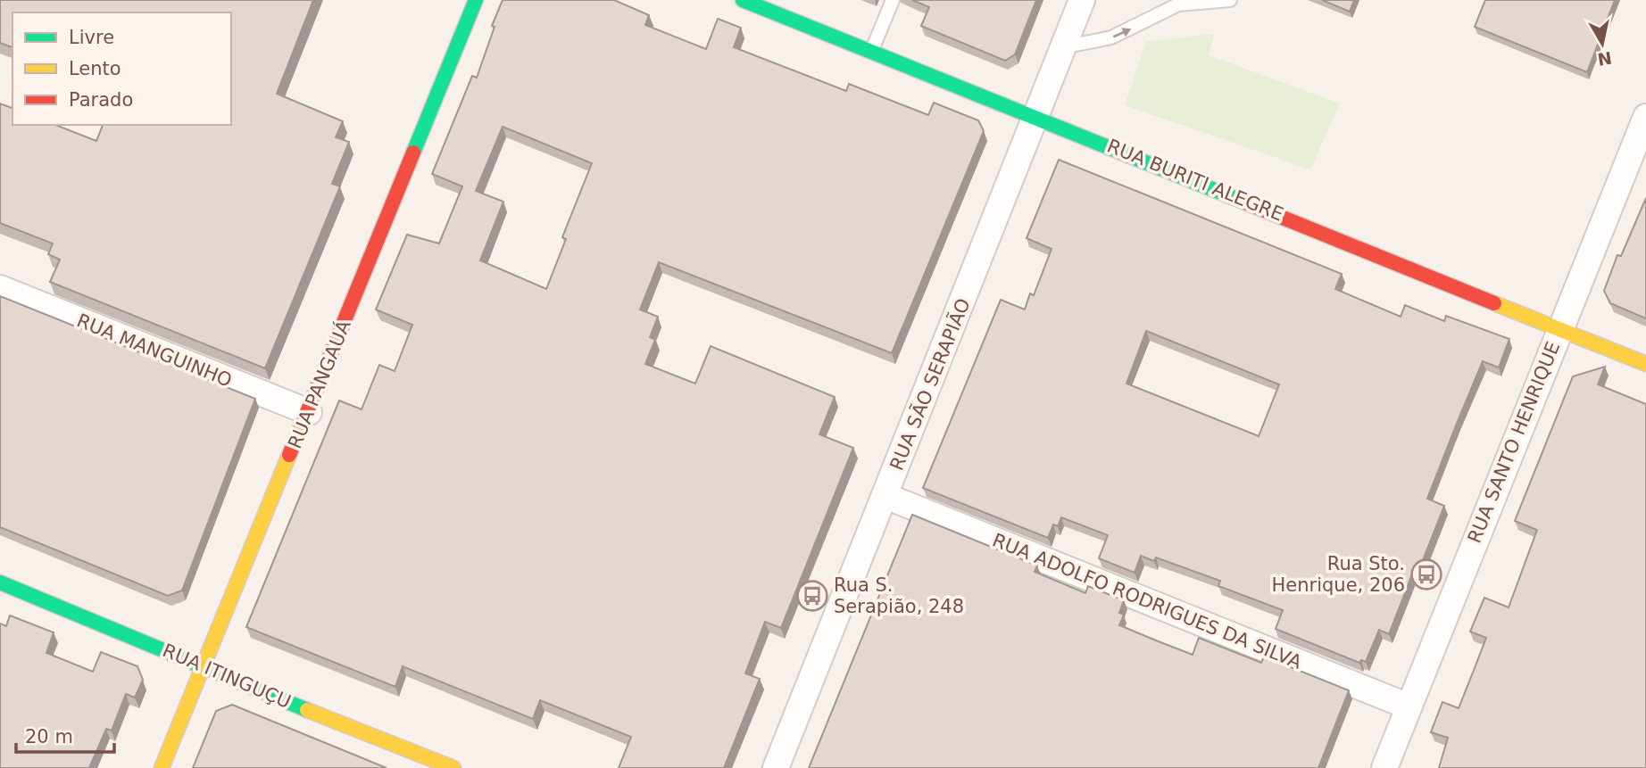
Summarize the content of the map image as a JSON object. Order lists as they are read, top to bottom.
{
  "streets": {
    "street": [
      "RUA BURITI ALEGRE",
      "RUA MANGUINHO",
      "RUA PANGAUÁ",
      "RUA SÃO SERAPIÃO",
      "RUA SANTO HENRIQUE",
      "RUA ADOLFO RODRIGUES DA SILVA",
      "RUA ITINGUÇU"
    ]
  },
  "crossings": [
    ["RUA BURITI ALEGRE", "RUA SÃO SERAPIÃO"],
    ["RUA BURITI ALEGRE", "RUA SANTO HENRIQUE"],
    ["RUA MANGUINHO", "RUA PANGAUÁ"],
    ["RUA PANGAUÁ", "RUA ITINGUÇU"],
    ["RUA SÃO SERAPIÃO", "RUA ADOLFO RODRIGUES DA SILVA"],
    ["RUA SANTO HENRIQUE", "RUA ADOLFO RODRIGUES DA SILVA"]
  ],
  "places": {
    "bus stop": ["Rua Sto. Henrique, 206", "Rua S. Serapião, 248"]
  },
  "legend": ["Livre", "Lento", "Parado"],
  "scale_bar": "20 m",
  "north": "bottom"
}
